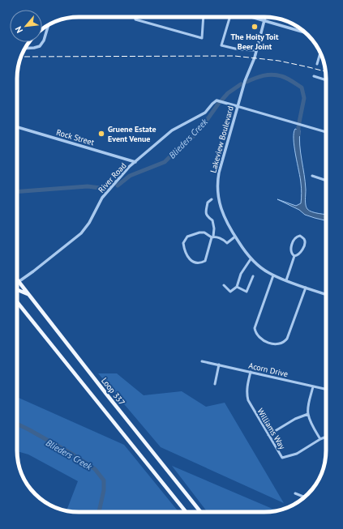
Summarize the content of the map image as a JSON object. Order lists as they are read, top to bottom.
{
  "streets": {
    "main road": ["Loop 337"],
    "street": [
      "Rock Street",
      "Lakeview Boulevard",
      "River Road",
      "Acorn Drive",
      "Williams Way"
    ]
  },
  "crossings": [
    ["Rock Street", "River Road"],
    ["Lakeview Boulevard", "River Road"],
    ["River Road", "Loop 337"],
    ["Acorn Drive", "Williams Way"]
  ],
  "water": ["Blieders Creek"],
  "places": ["The Hoity Toit Beer Joint", "Gruene Estate Event Venue"],
  "north": "bottom left"
}
